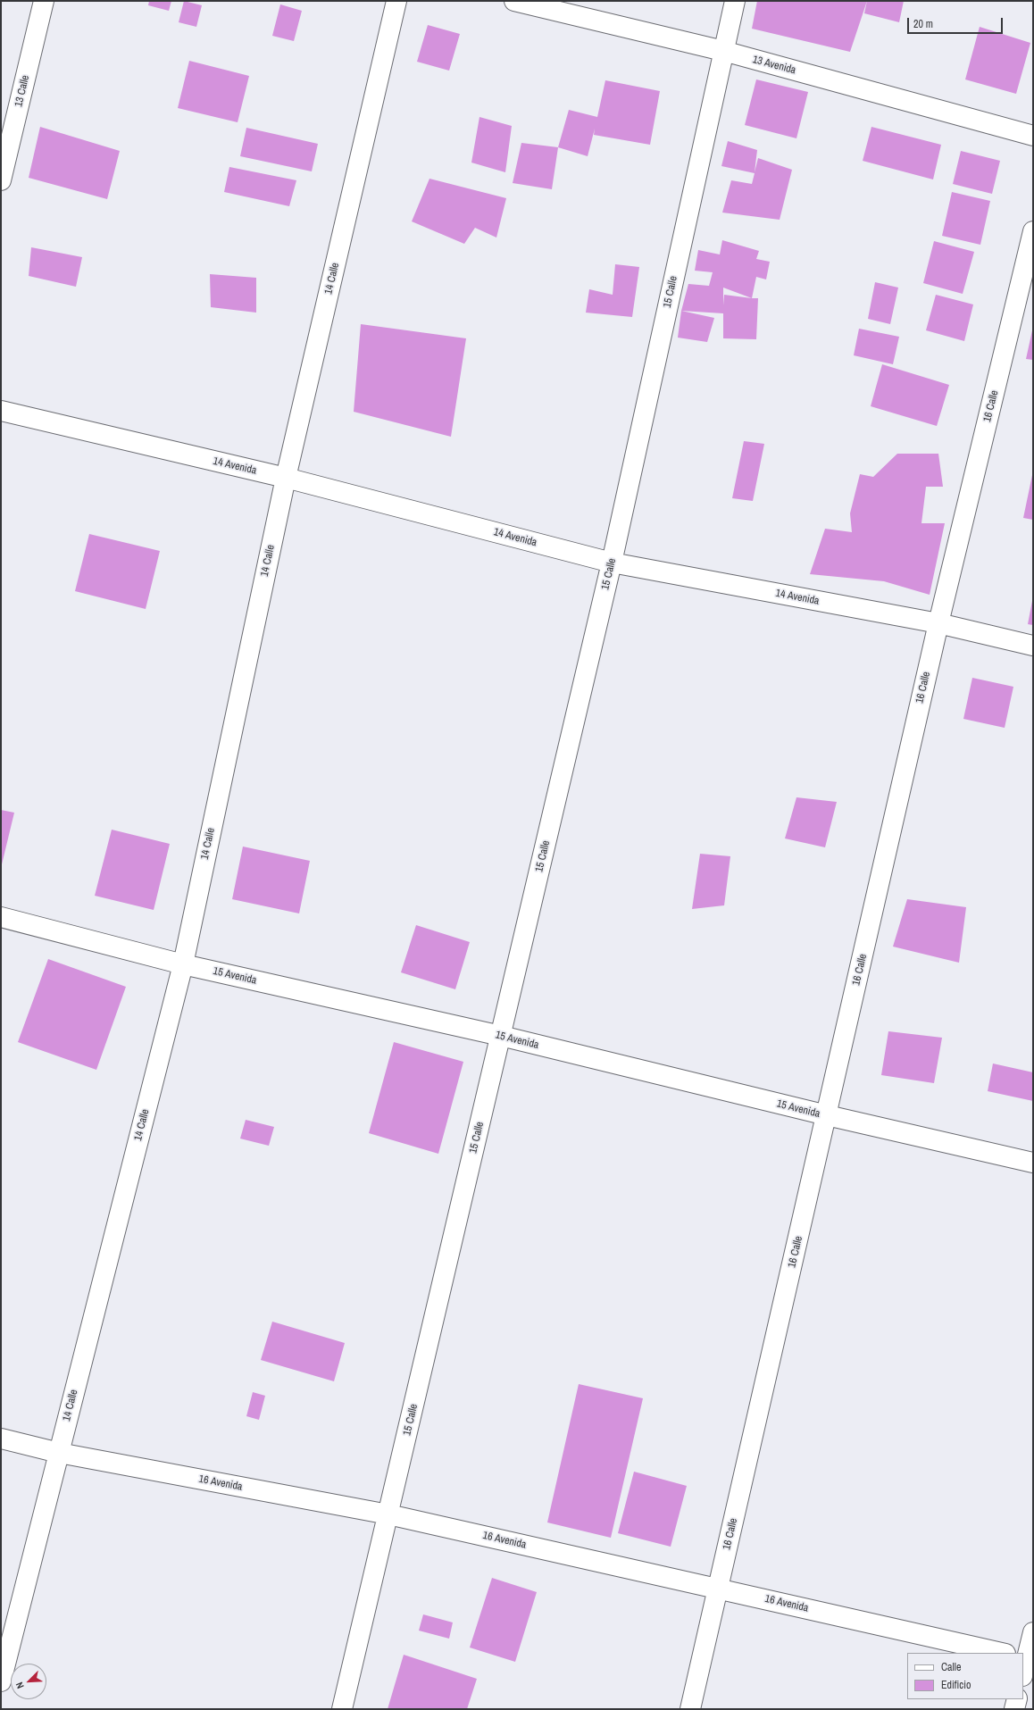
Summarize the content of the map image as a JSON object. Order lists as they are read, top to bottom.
{
  "streets": {
    "street": [
      "13 Avenida",
      "13 Calle",
      "14 Calle",
      "15 Calle",
      "16 Calle",
      "14 Avenida",
      "15 Avenida",
      "16 Avenida"
    ]
  },
  "crossings": [
    ["13 Avenida", "15 Calle"],
    ["14 Calle", "14 Avenida"],
    ["14 Calle", "15 Avenida"],
    ["14 Calle", "16 Avenida"],
    ["15 Calle", "14 Avenida"],
    ["15 Calle", "15 Avenida"],
    ["15 Calle", "16 Avenida"],
    ["16 Calle", "14 Avenida"],
    ["16 Calle", "15 Avenida"],
    ["16 Calle", "16 Avenida"]
  ],
  "legend": ["Calle", "Edificio"],
  "scale_bar": "20 m",
  "north": "bottom left"
}
